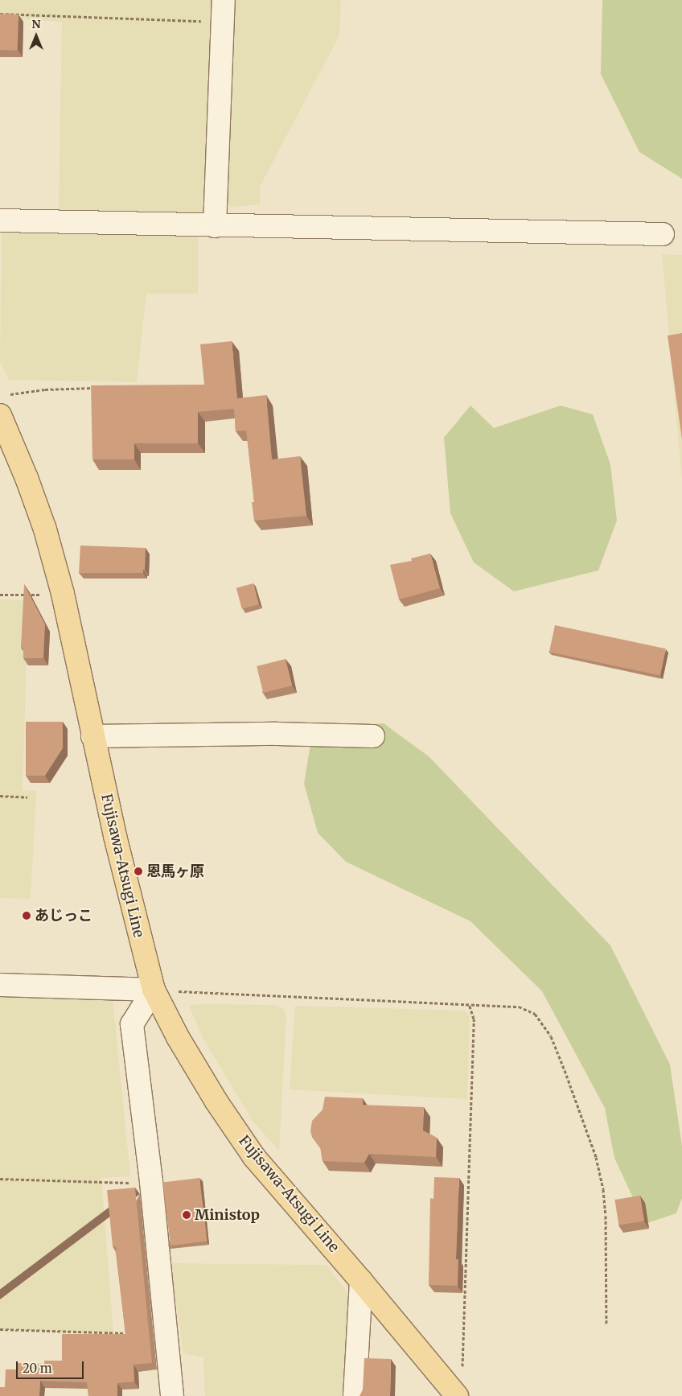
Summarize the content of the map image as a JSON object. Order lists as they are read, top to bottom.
{
  "streets": {
    "main road": ["Fujisawa-Atsugi Line"]
  },
  "places": ["恩馬ヶ原", "あじっこ", "Ministop"],
  "scale_bar": "20 m",
  "north": "top"
}
